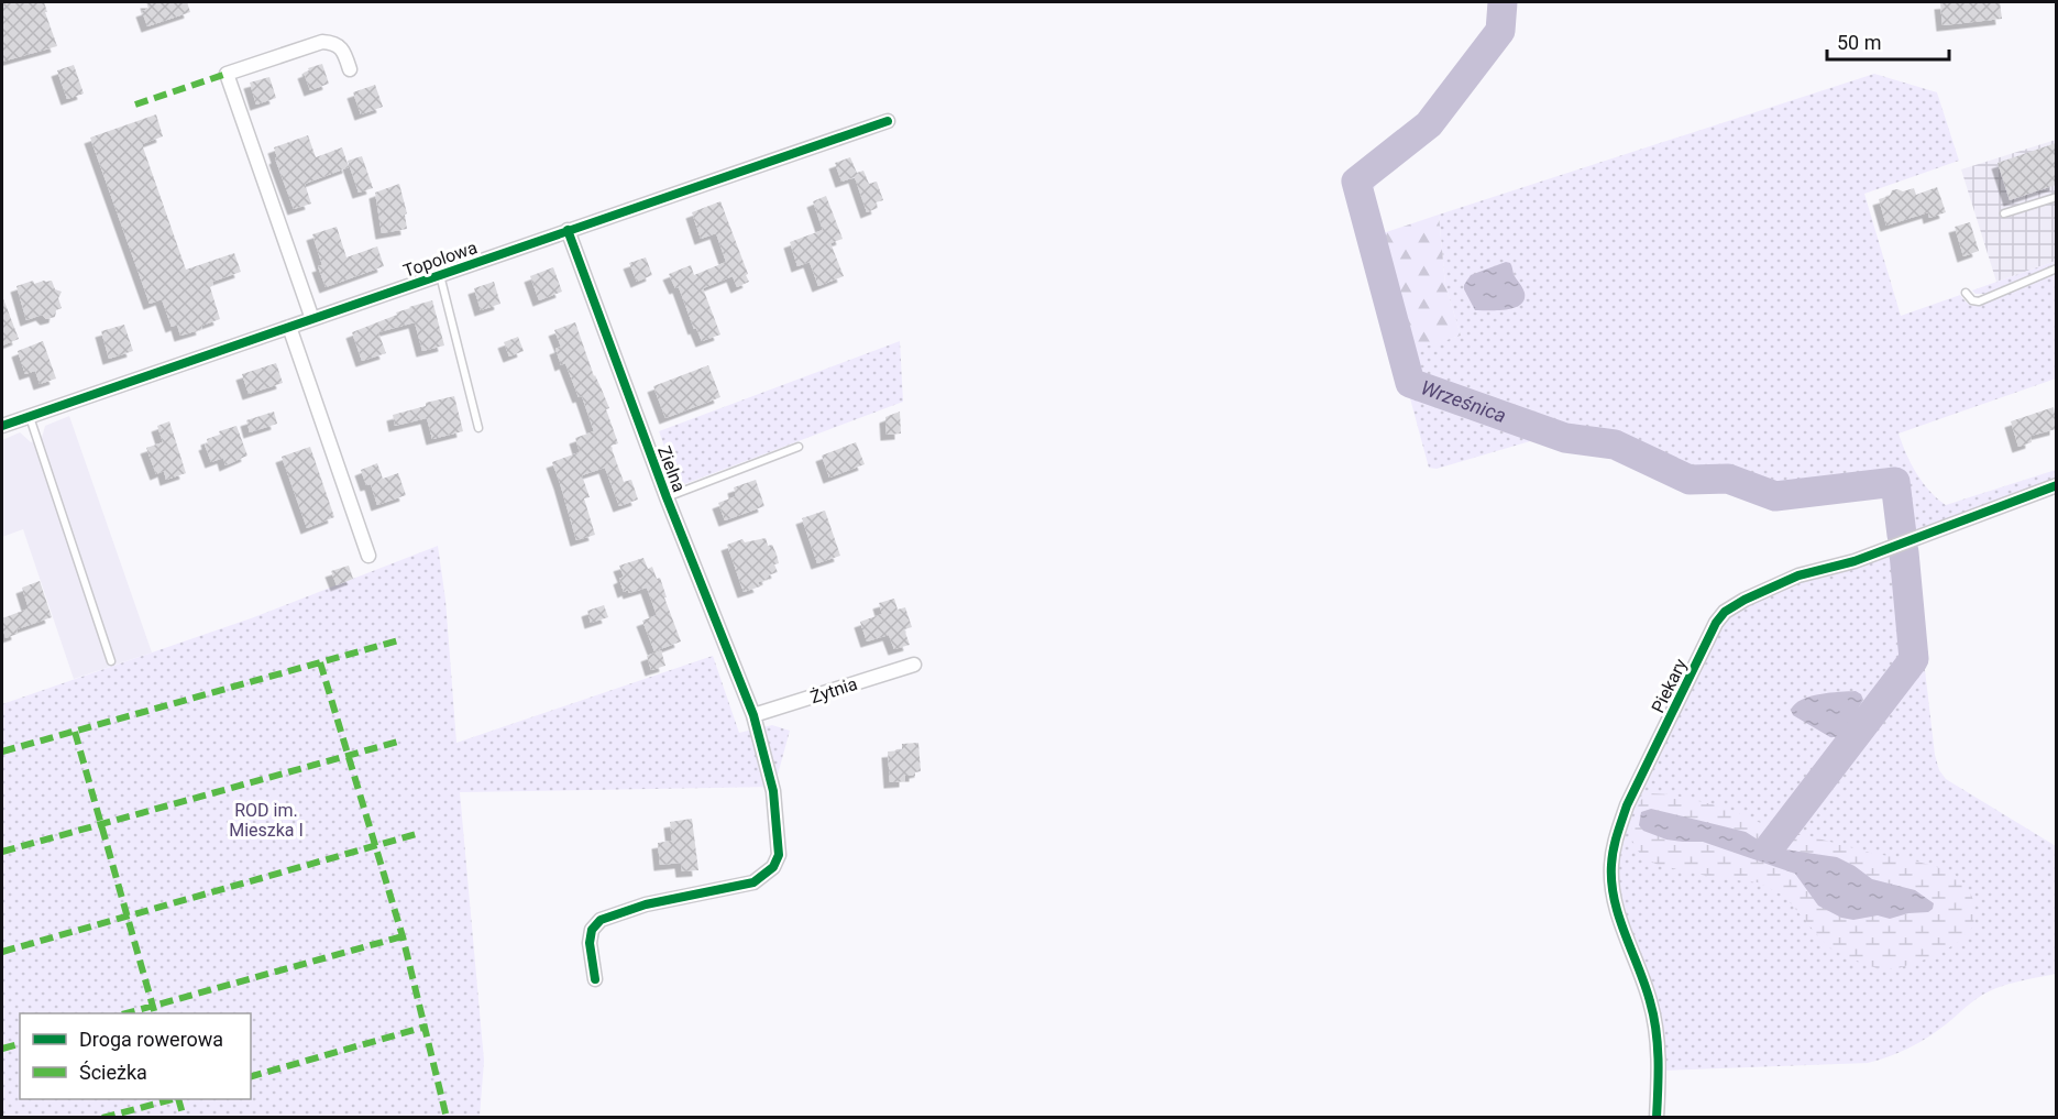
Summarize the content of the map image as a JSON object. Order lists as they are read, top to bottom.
{
  "streets": {
    "street": [
      "Topolowa",
      "Zielna",
      "Piekary",
      "Żytnia"
    ]
  },
  "crossings": [
    ["Topolowa", "Zielna"],
    ["Zielna", "Żytnia"]
  ],
  "water": ["Wrześnica"],
  "parks": ["ROD im. Mieszka I"],
  "legend": ["Droga rowerowa", "Ścieżka"],
  "scale_bar": "50 m"
}
